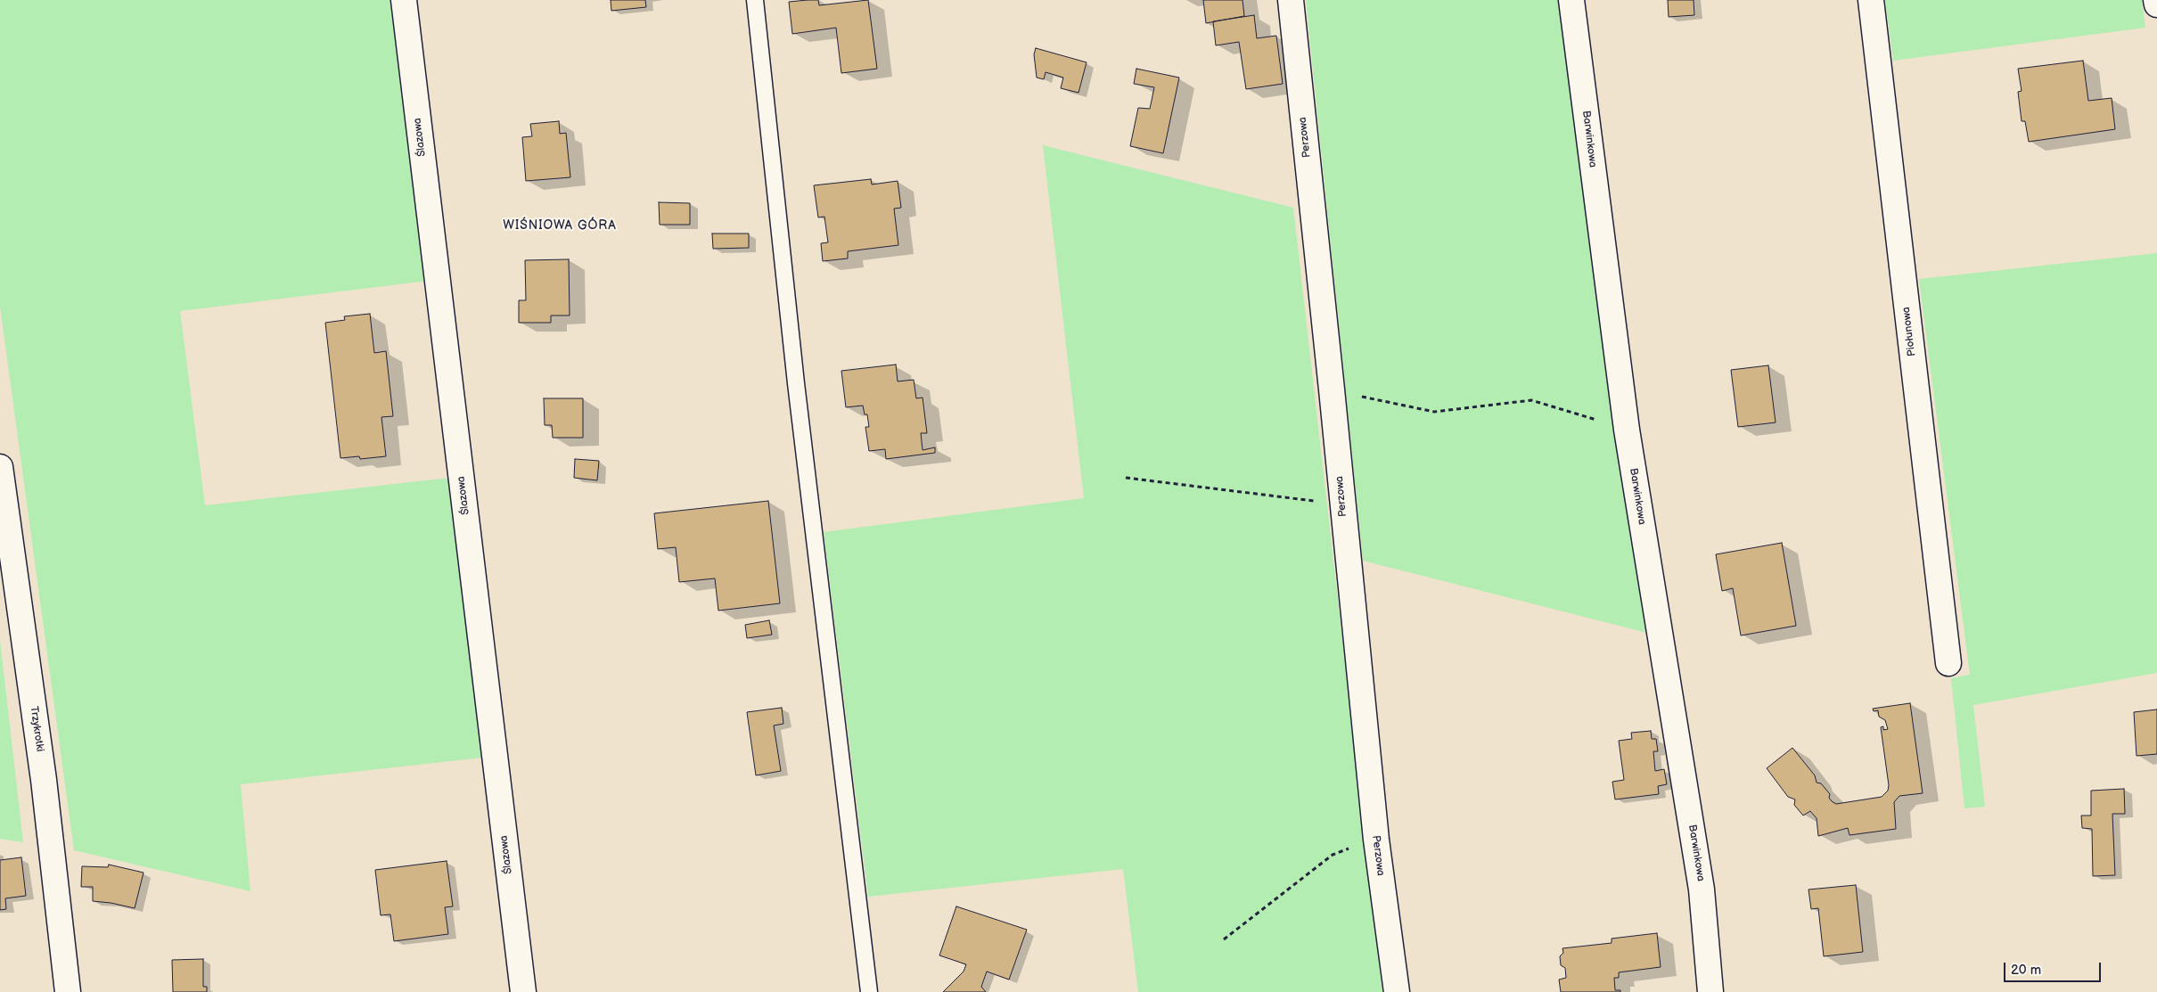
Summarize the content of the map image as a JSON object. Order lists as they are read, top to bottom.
{
  "streets": {
    "street": [
      "Ślazowa",
      "Perzowa",
      "Barwinkowa",
      "Piołunowa",
      "Trzykrotki"
    ]
  },
  "districts": ["WIŚNIOWA GÓRA"],
  "scale_bar": "20 m"
}
